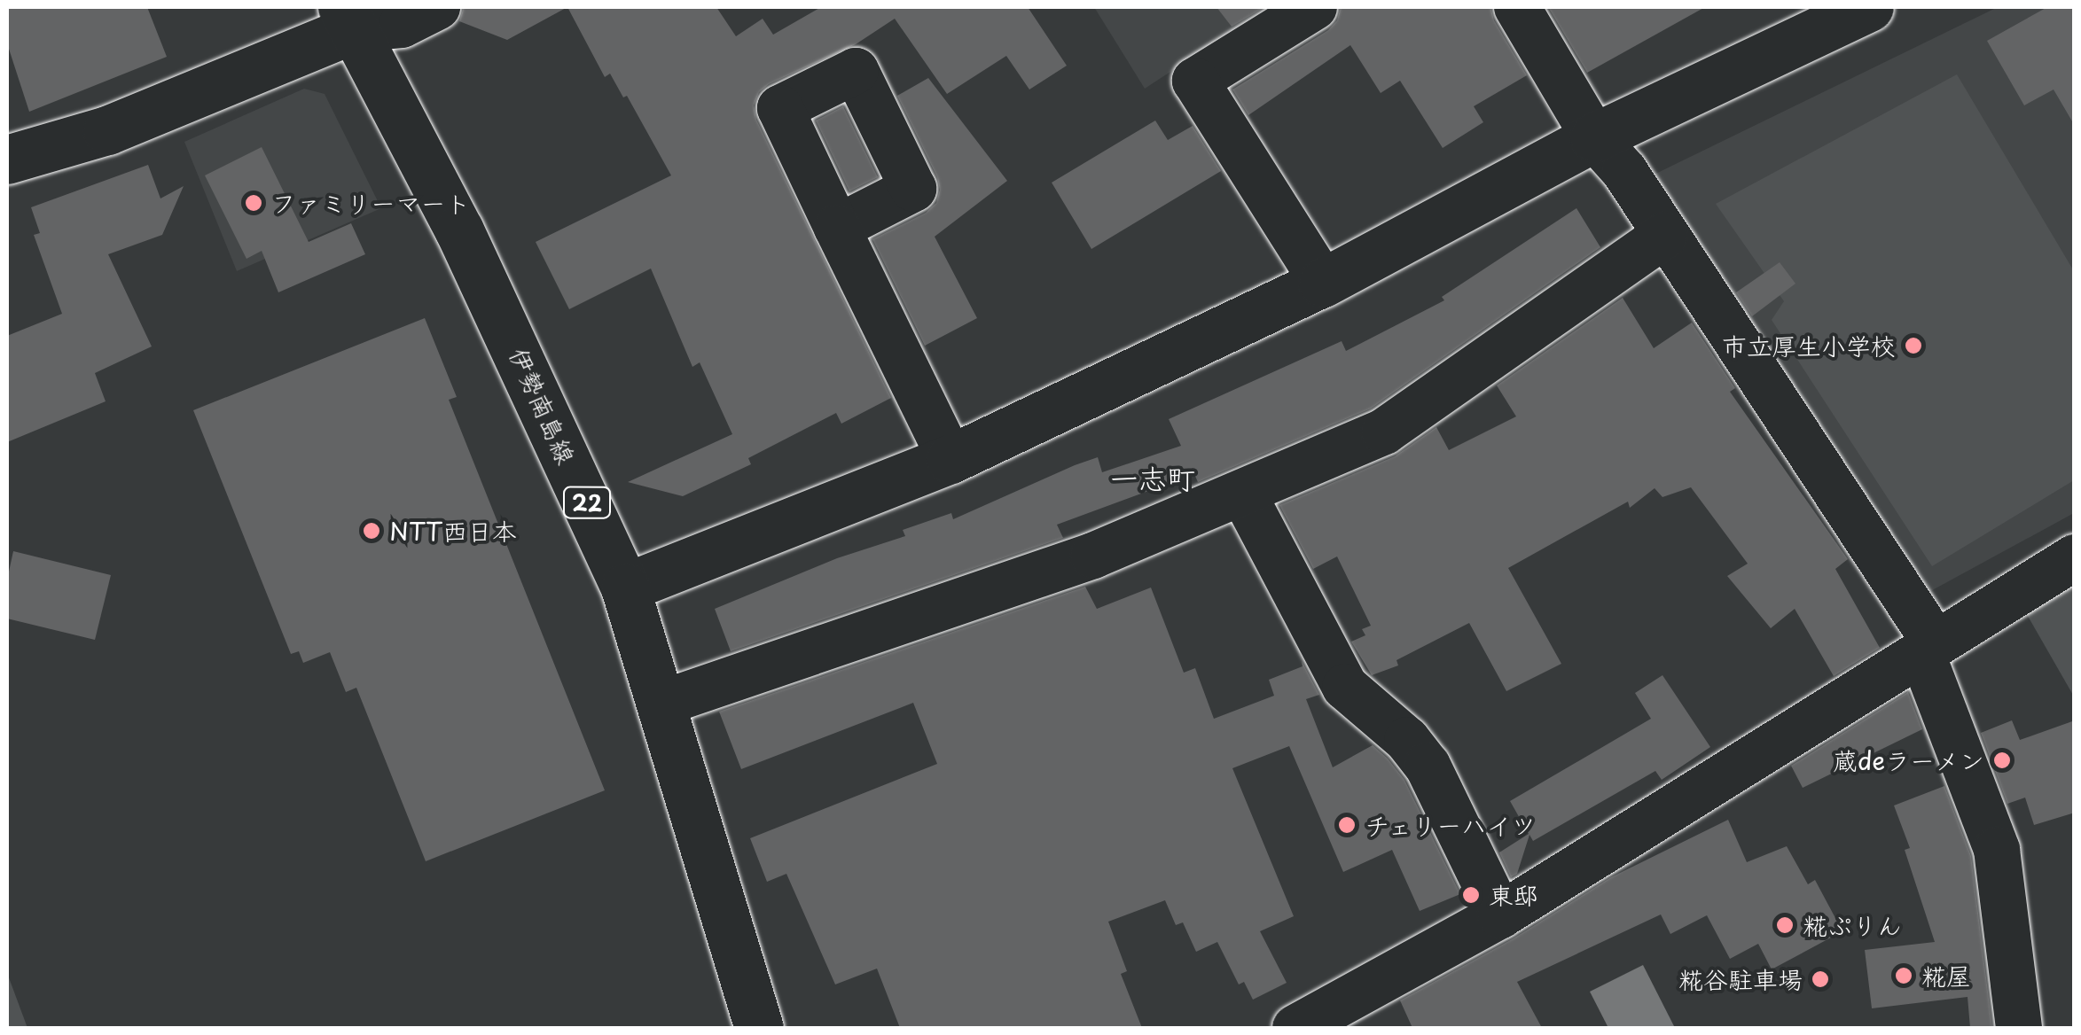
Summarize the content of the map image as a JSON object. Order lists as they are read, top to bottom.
{
  "streets": {
    "street": ["伊勢南島線", "22"]
  },
  "districts": ["一志町"],
  "places": [
    "ファミリーマート",
    "市立厚生小学校",
    "NTT西日本",
    "蔵deラーメン",
    "チェリーハイツ",
    "東邸",
    "糀ぷりん",
    "糀屋",
    "糀谷駐車場"
  ]
}
